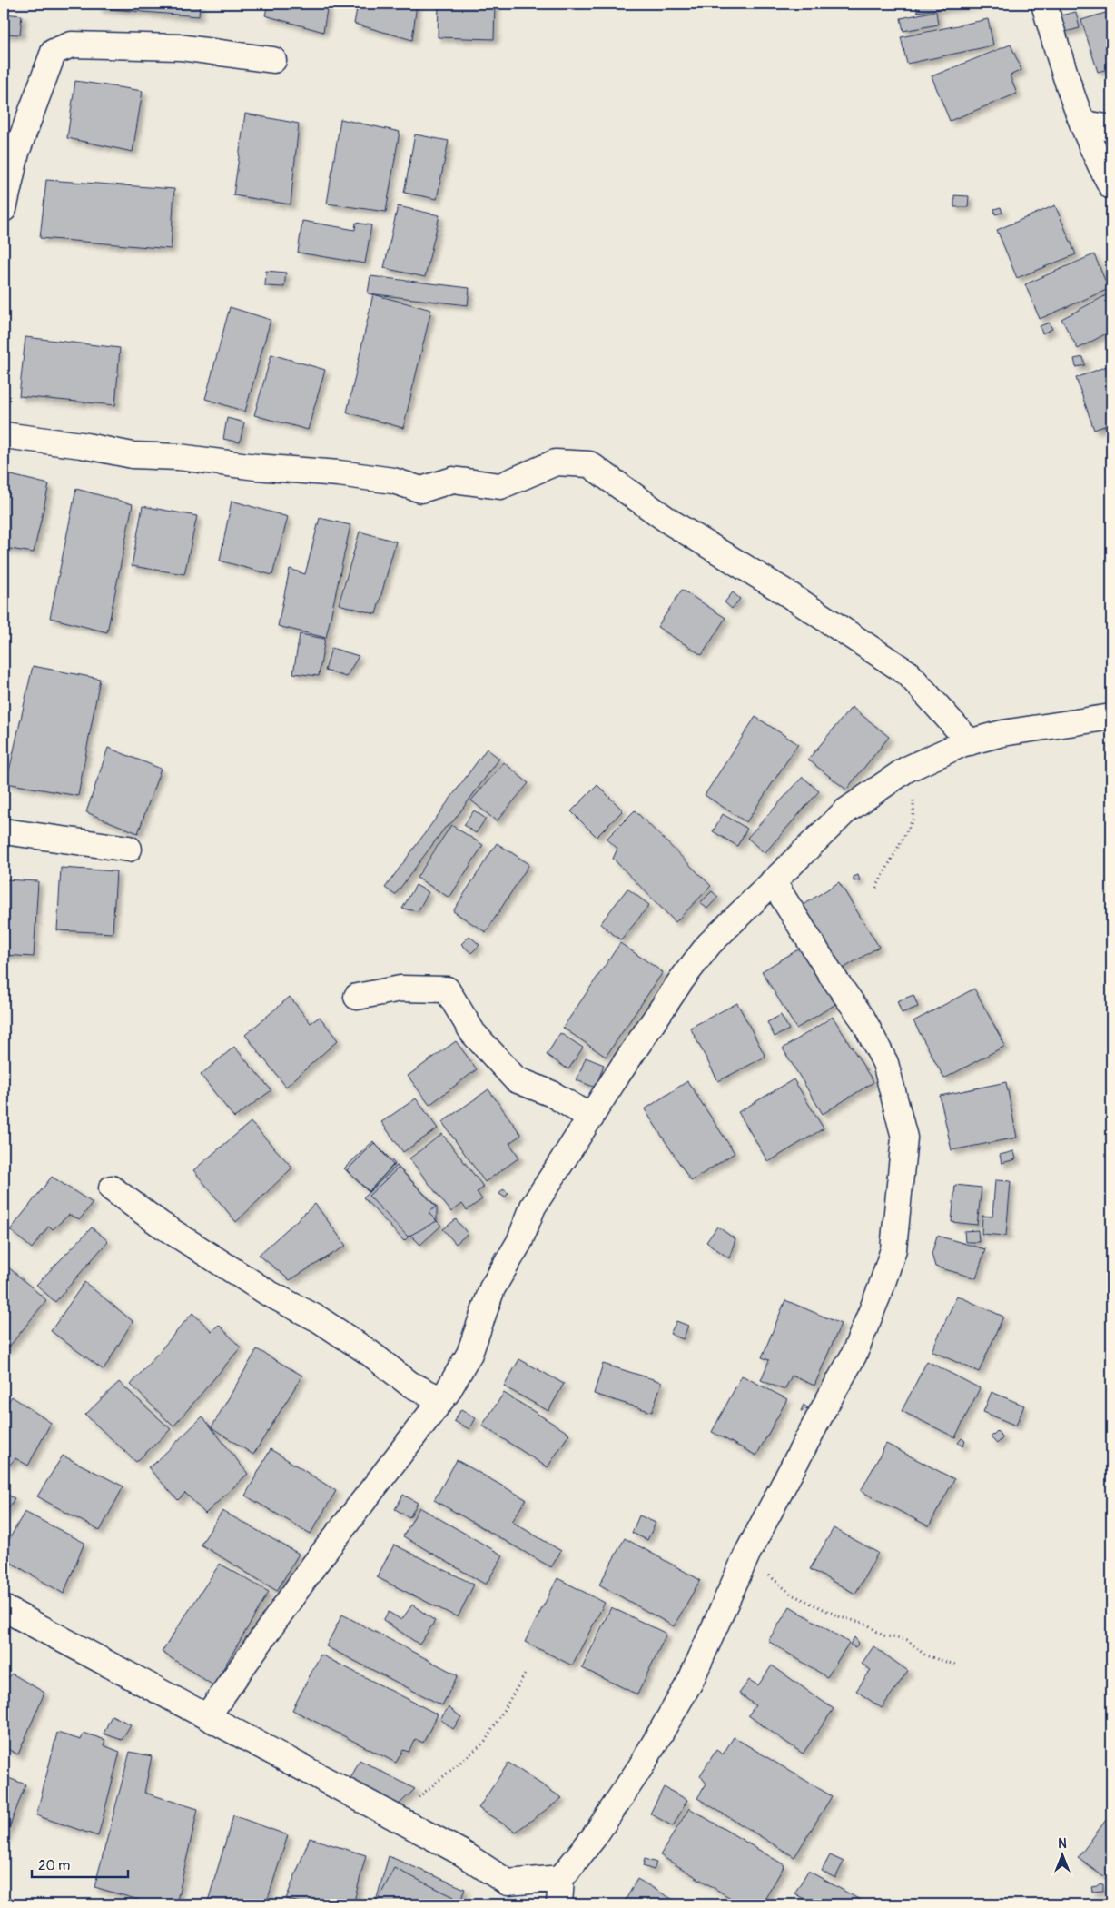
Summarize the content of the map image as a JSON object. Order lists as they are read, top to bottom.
{
  "scale_bar": "20 m",
  "north": "top"
}
